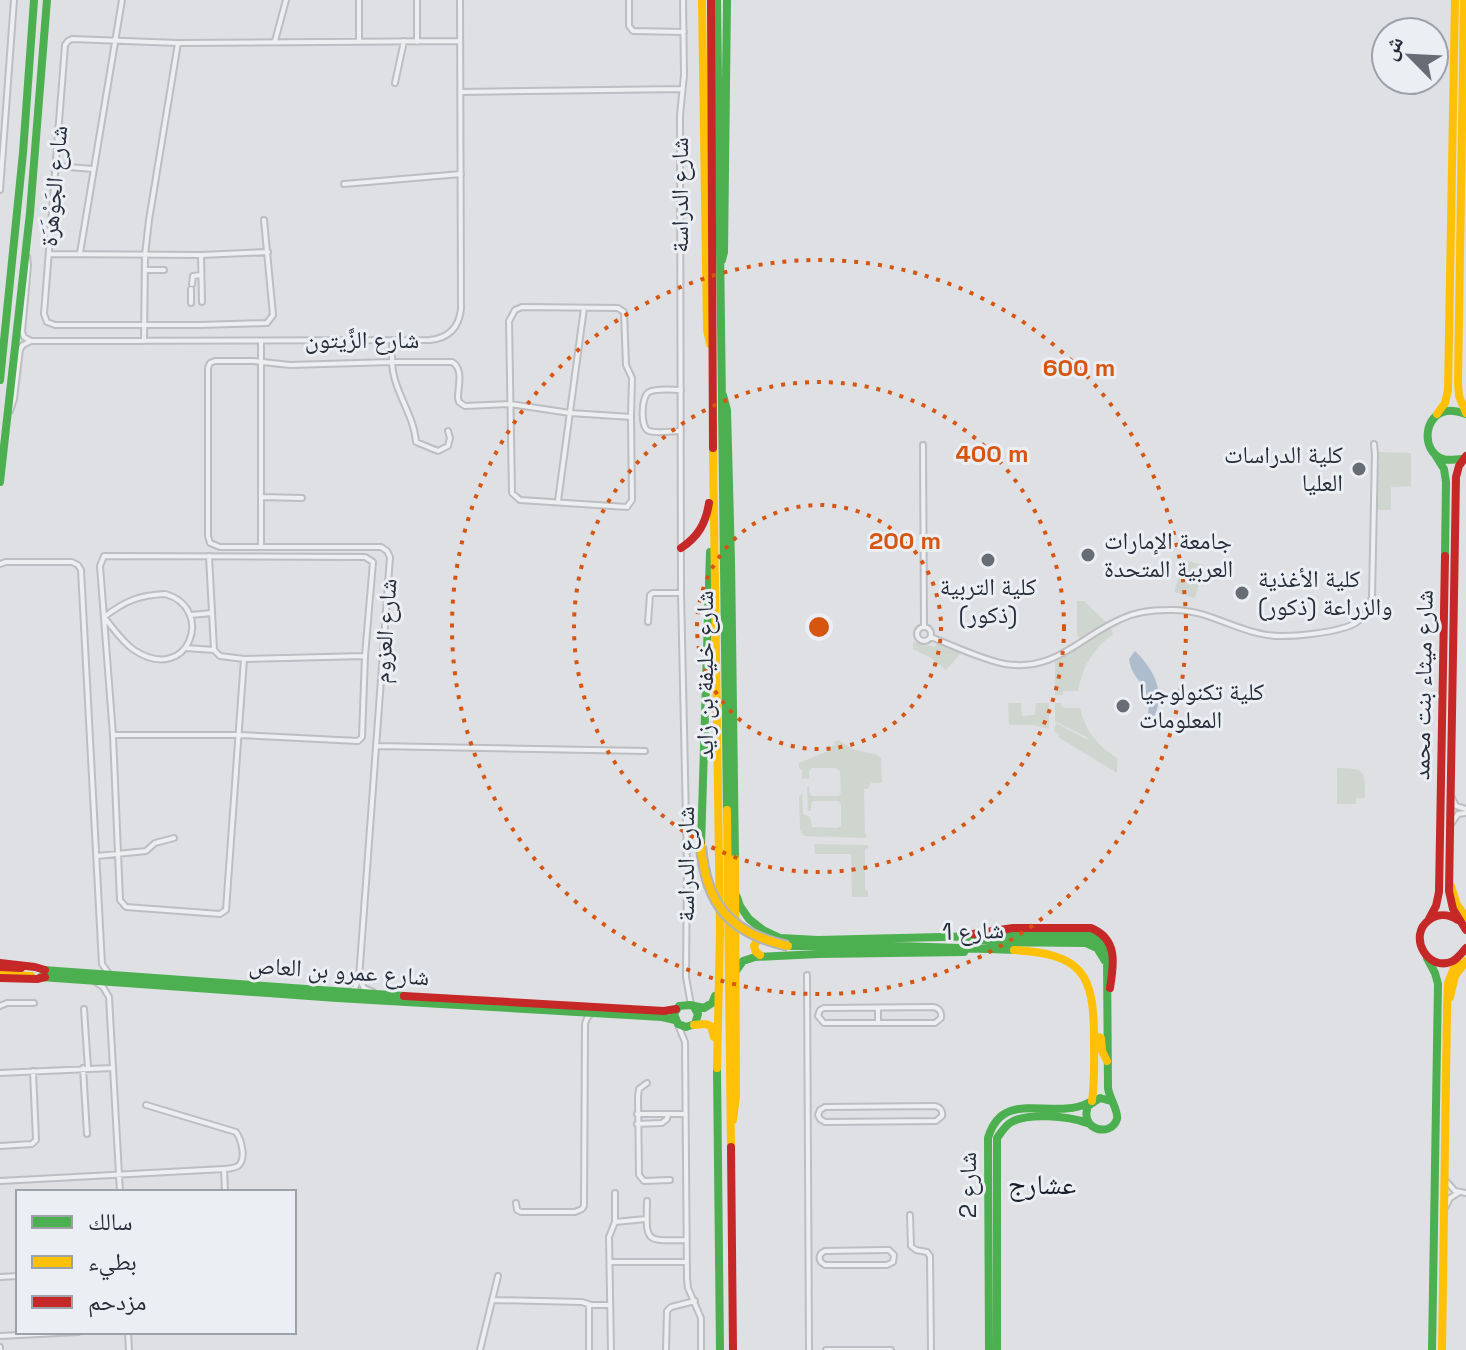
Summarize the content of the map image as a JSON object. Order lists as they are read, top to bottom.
{
  "streets": {
    "main road": [
      "شارع خليفة بن زايد",
      "شارع ميثاء بنت محمد",
      "شارع 1",
      "شارع عمرو بن العاص",
      "شارع 2"
    ],
    "street": [
      "شارع الجَوْهَرَة",
      "شارع الدراسة",
      "شارع الزَّيتون",
      "شارع العزوم"
    ]
  },
  "crossings": [
    ["شارع الجَوْهَرَة", "شارع الزَّيتون"],
    ["شارع 1", "شارع 2"]
  ],
  "districts": ["عشارج"],
  "places": [
    "كلية الدراسات العليا",
    "جامعة الإمارات العربية المتحدة",
    "كلية التربية (ذكور)",
    "كلية الأغذية والزراعة (ذكور)",
    "كلية تكنولوجيا المعلومات"
  ],
  "legend": ["سالك", "بطيء", "مزدحم"],
  "north": "top left",
  "rings": ["600 m", "400 m", "200 m"]
}
